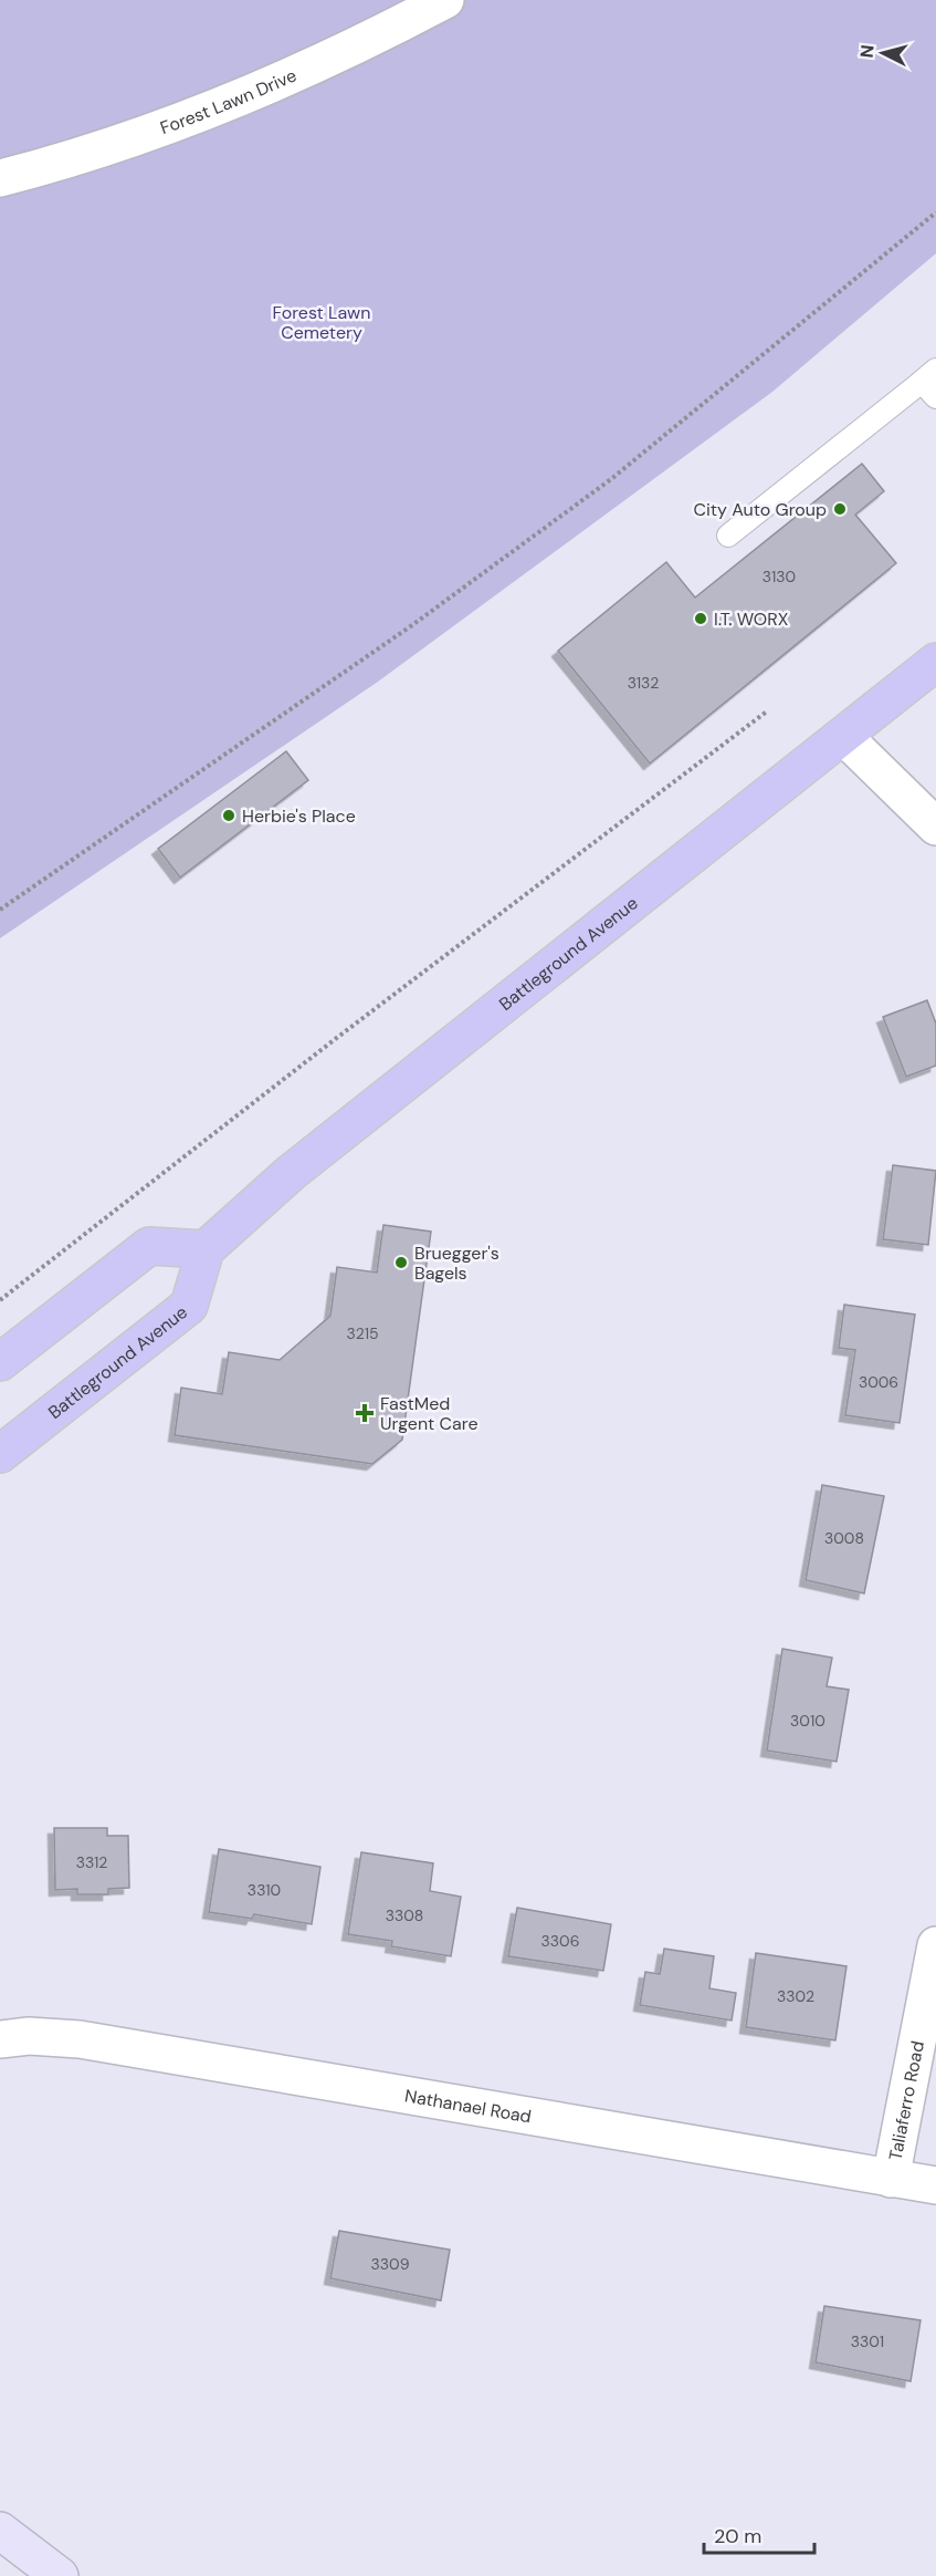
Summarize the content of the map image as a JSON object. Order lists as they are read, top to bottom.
{
  "streets": {
    "main road": ["Battleground Avenue"],
    "street": ["Forest Lawn Drive", "Taliaferro Road", "Nathanael Road"]
  },
  "crossings": [
    ["Taliaferro Road", "Nathanael Road"]
  ],
  "parks": ["Forest Lawn Cemetery"],
  "places": {
    "other": [
      "City Auto Group",
      "I.T. WORX",
      "Herbie's Place",
      "Bruegger's Bagels"
    ],
    "health": ["FastMed Urgent Care"]
  },
  "house_numbers": [
    "3130",
    "3132",
    "3215",
    "3006",
    "3008",
    "3010",
    "3312",
    "3310",
    "3308",
    "3306",
    "3302",
    "3309",
    "3301"
  ],
  "scale_bar": "20 m",
  "north": "left"
}
